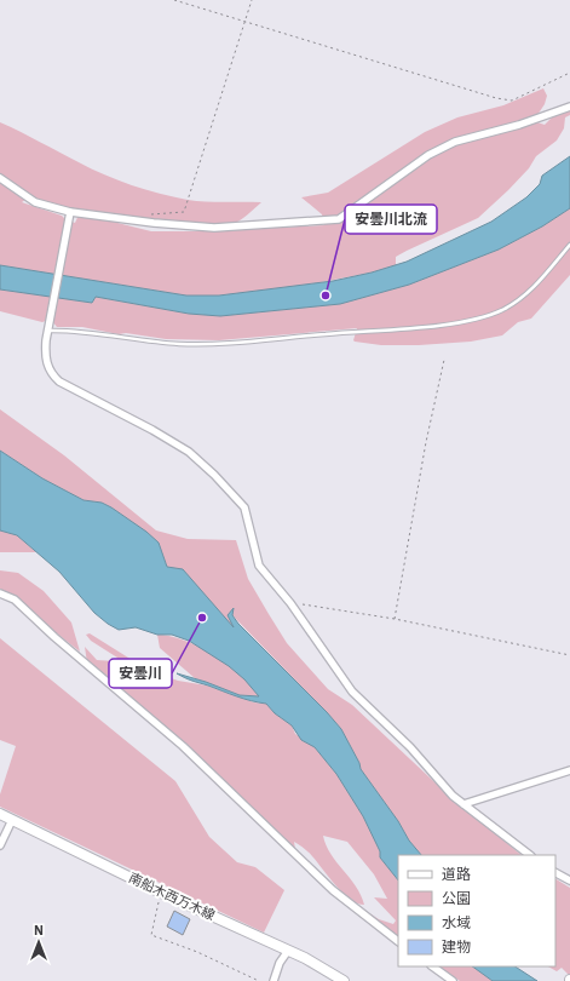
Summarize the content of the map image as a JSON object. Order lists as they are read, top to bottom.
{
  "streets": {
    "main road": ["南船木西万木線"]
  },
  "places": ["安曇川北流", "安曇川"],
  "legend": [
    "道路",
    "公園",
    "水域",
    "建物"
  ],
  "north": "top"
}
